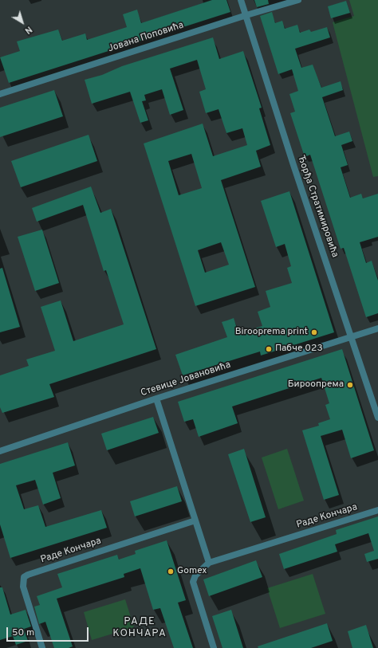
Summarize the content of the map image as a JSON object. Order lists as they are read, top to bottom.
{
  "streets": {
    "street": [
      "Јована Поповића",
      "Ђорђа Стратимировића",
      "Стевице Јовановића",
      "Раде Кончара"
    ]
  },
  "crossings": [
    ["Јована Поповића", "Ђорђа Стратимировића"],
    ["Ђорђа Стратимировића", "Стевице Јовановића"]
  ],
  "districts": ["РАДЕ КОНЧАРА"],
  "places": [
    "Birooprema print",
    "Пабче 023",
    "Бироопрема",
    "Gomex"
  ],
  "scale_bar": "50 m",
  "north": "bottom right"
}
